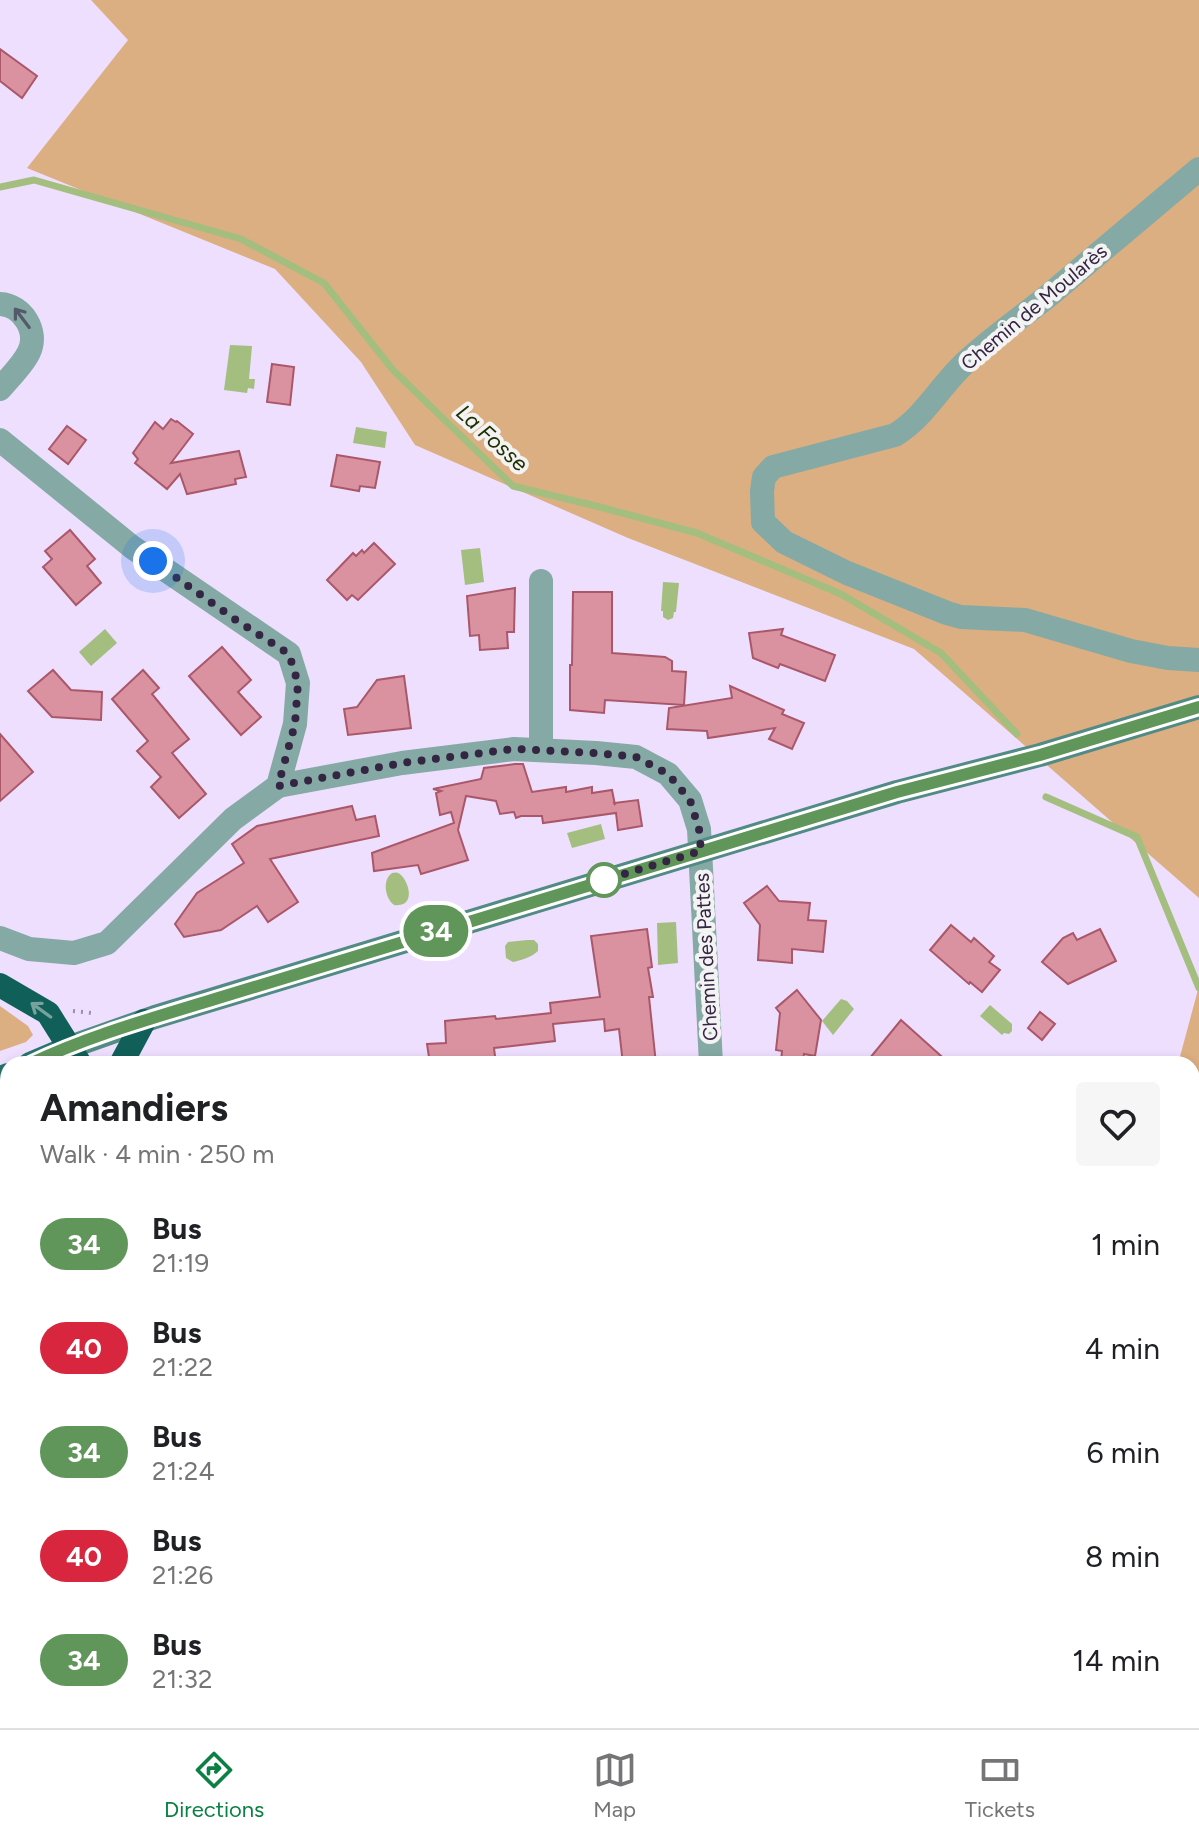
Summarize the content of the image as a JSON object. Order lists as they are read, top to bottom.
{
  "streets": {
    "street": ["Chemin de Moularès", "Chemin des Pattes"]
  },
  "water": ["La Fosse"],
  "lines": ["bus line 34"],
  "page": {
    "on_map": "34",
    "heading": ["Amandiers", "Walk · 4 min · 250 m"],
    "list": [
      {
        "mark": "34",
        "name": "Bus",
        "note": "21:19",
        "value": "1 min"
      },
      {
        "mark": "40",
        "name": "Bus",
        "note": "21:22",
        "value": "4 min"
      },
      {
        "mark": "34",
        "name": "Bus",
        "note": "21:24",
        "value": "6 min"
      },
      {
        "mark": "40",
        "name": "Bus",
        "note": "21:26",
        "value": "8 min"
      },
      {
        "mark": "34",
        "name": "Bus",
        "note": "21:32",
        "value": "14 min"
      }
    ],
    "tabs": ["Directions", "Map", "Tickets"]
  }
}
